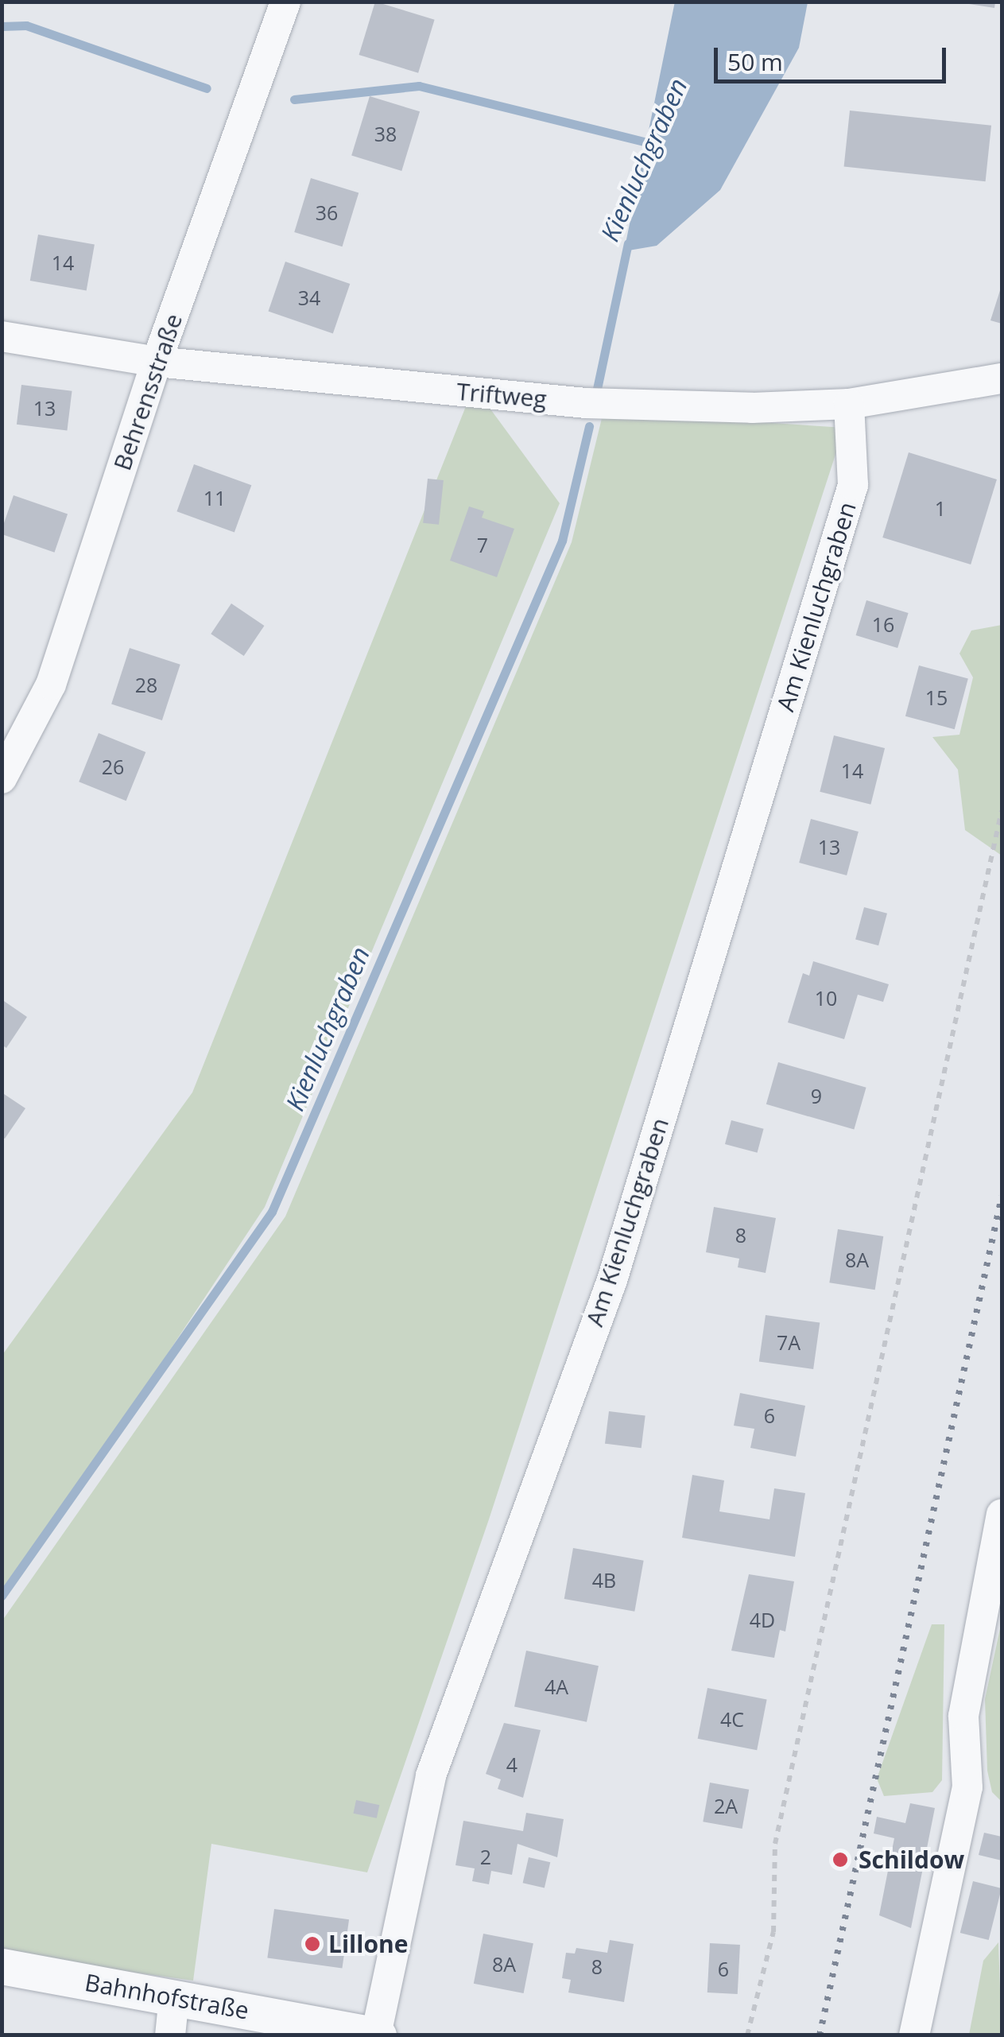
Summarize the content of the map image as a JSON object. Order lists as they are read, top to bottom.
{
  "streets": {
    "street": [
      "Behrensstraße",
      "Triftweg",
      "Am Kienluchgraben",
      "Bahnhofstraße"
    ]
  },
  "crossings": [
    ["Behrensstraße", "Triftweg"],
    ["Triftweg", "Am Kienluchgraben"],
    ["Am Kienluchgraben", "Bahnhofstraße"]
  ],
  "water": ["Kienluchgraben"],
  "places": ["Schildow", "Lillone"],
  "house_numbers": [
    "38",
    "36",
    "14",
    "34",
    "13",
    "11",
    "1",
    "7",
    "16",
    "28",
    "15",
    "26",
    "14",
    "13",
    "10",
    "9",
    "8",
    "8A",
    "7A",
    "6",
    "4B",
    "4D",
    "4A",
    "4C",
    "4",
    "2A",
    "2",
    "8A",
    "8",
    "6"
  ],
  "scale_bar": "50 m"
}
